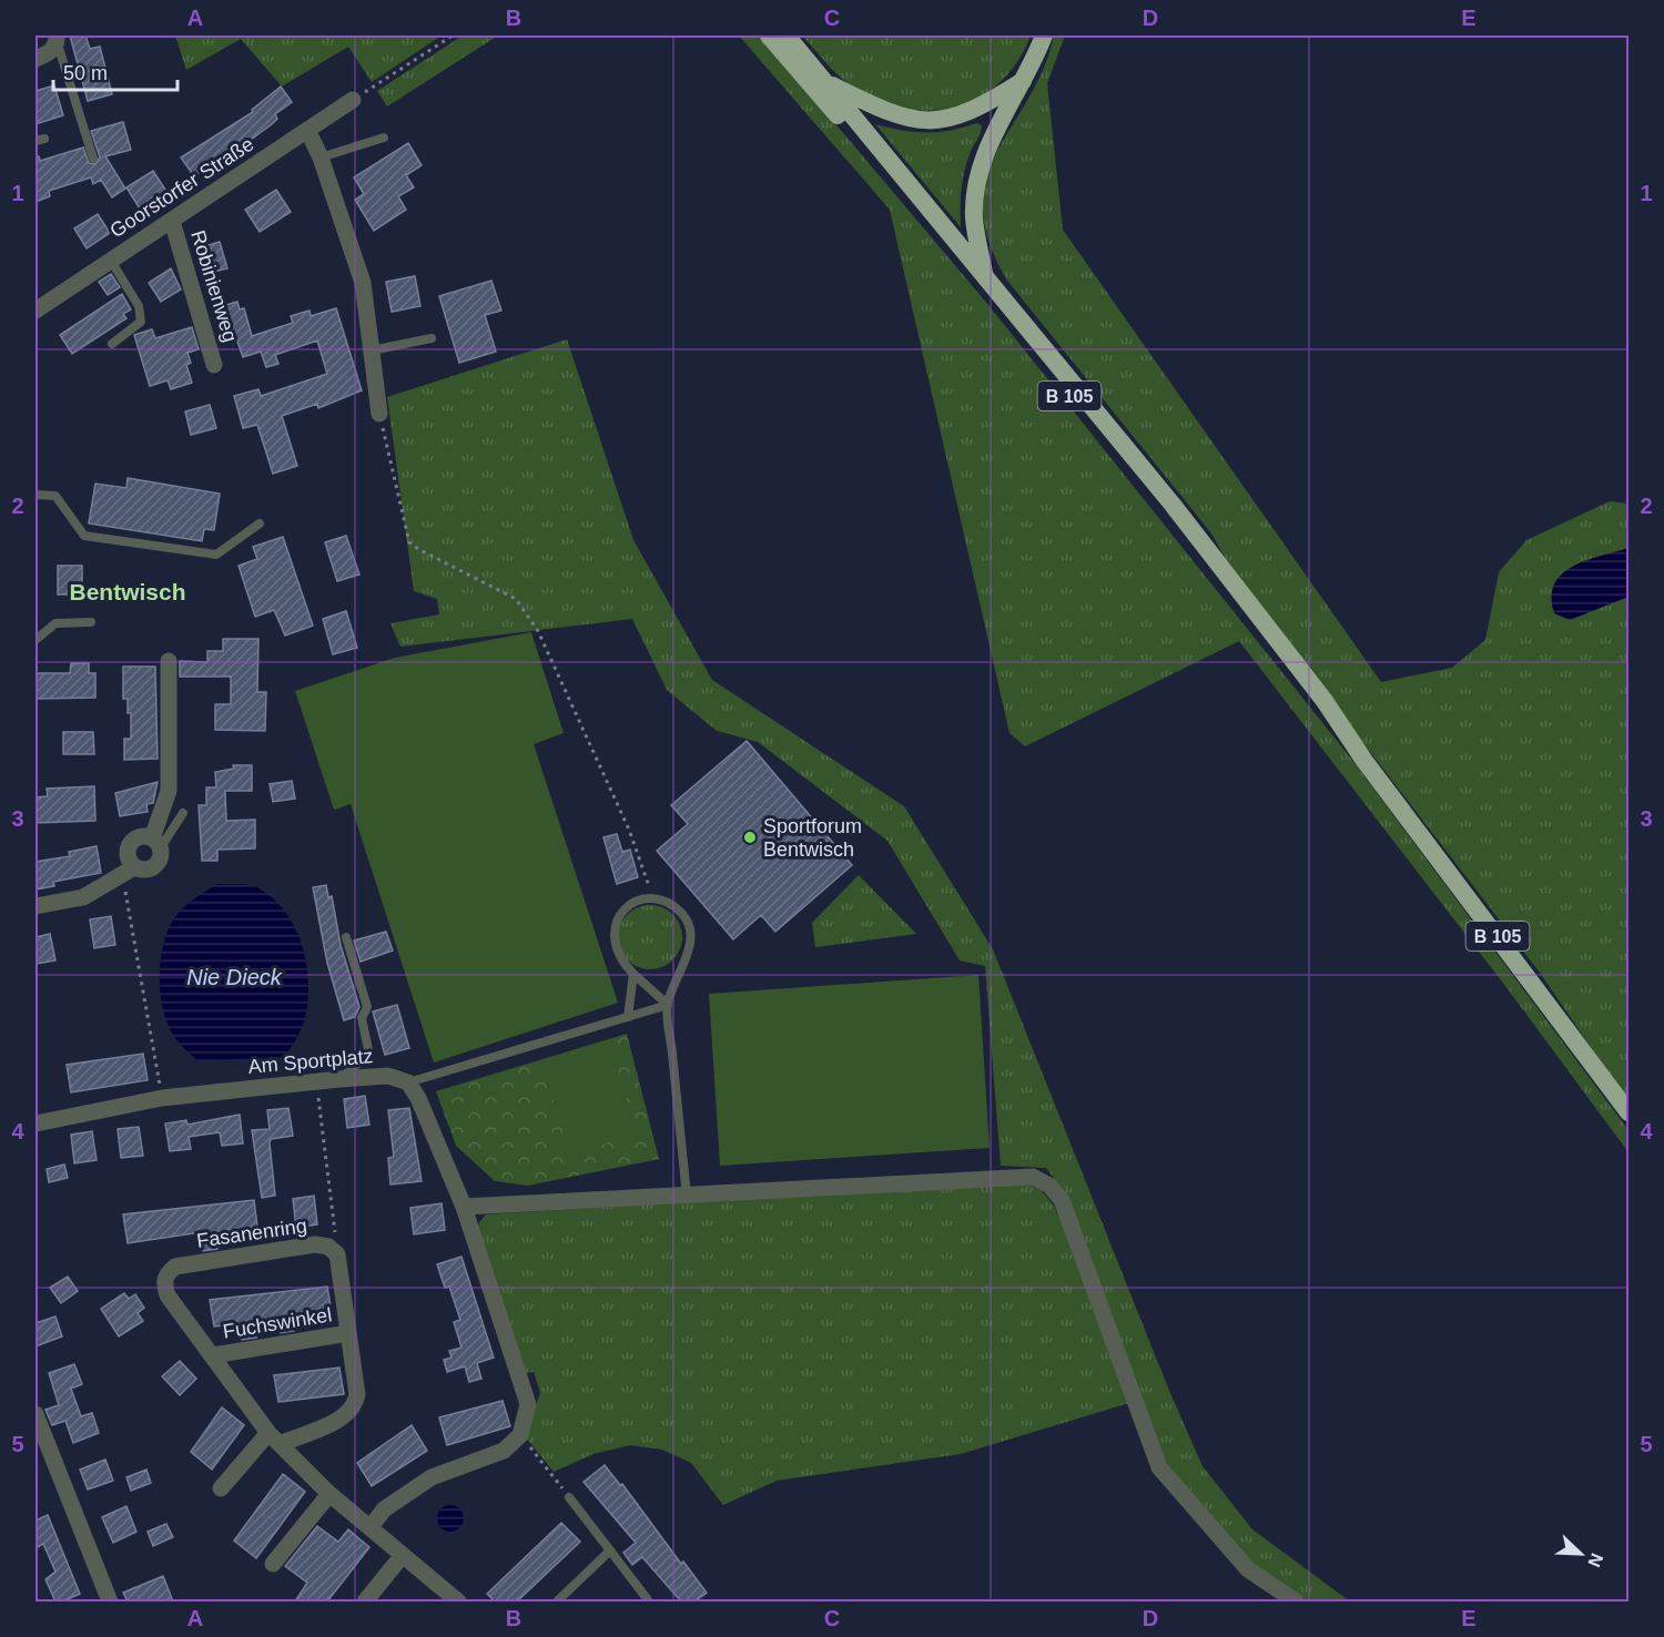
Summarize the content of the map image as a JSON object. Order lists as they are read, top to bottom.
{
  "streets": {
    "highway": ["B 105"],
    "street": [
      "Goorstorfer Straße",
      "Robinienweg",
      "Am Sportplatz",
      "Fasanenring",
      "Fuchswinkel"
    ]
  },
  "crossings": [
    ["Goorstorfer Straße", "Robinienweg"],
    ["Fasanenring", "Fuchswinkel"]
  ],
  "districts": ["Bentwisch"],
  "water": ["Nie Dieck"],
  "places": ["Sportforum Bentwisch"],
  "scale_bar": "50 m",
  "north": "bottom right",
  "grid": {
    "columns": [
      "A",
      "B",
      "C",
      "D",
      "E"
    ],
    "rows": [
      "1",
      "2",
      "3",
      "4",
      "5"
    ]
  }
}
